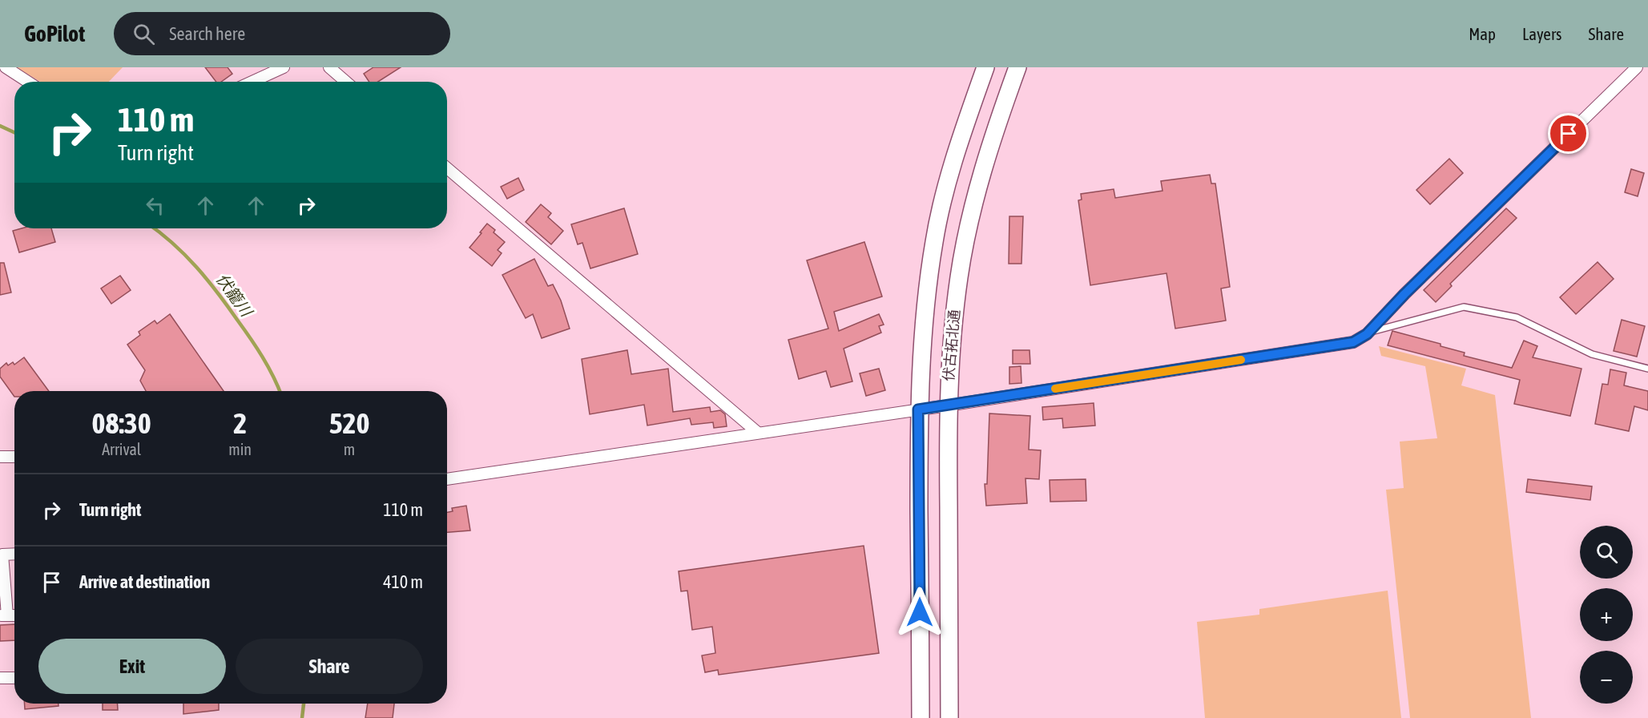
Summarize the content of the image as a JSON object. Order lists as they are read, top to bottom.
{
  "streets": {
    "main road": ["伏古拓北通"]
  },
  "water": ["伏籠川"],
  "page": {
    "header": "GoPilot",
    "search": "Search here",
    "nav": ["Map", "Layers", "Share"],
    "turn": ["110 m", "Turn right"],
    "eta": [
      "08:30",
      "Arrival",
      "2",
      "min",
      "520",
      "m"
    ],
    "list": [
      {
        "name": "Turn right",
        "value": "110 m"
      },
      {
        "name": "Arrive at destination",
        "value": "410 m"
      }
    ],
    "map_buttons": ["+", "−"],
    "buttons": ["Exit", "Share"]
  }
}
